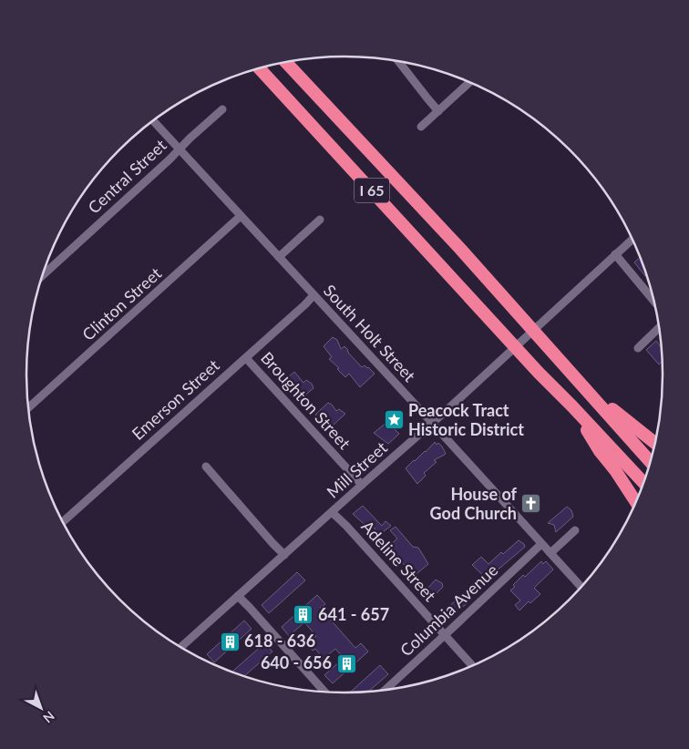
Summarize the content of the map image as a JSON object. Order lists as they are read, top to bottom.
{
  "streets": {
    "highway": ["I 65"],
    "street": [
      "Central Street",
      "Clinton Street",
      "South Holt Street",
      "Emerson Street",
      "Broughton Street",
      "Mill Street",
      "Adeline Street",
      "Columbia Avenue"
    ]
  },
  "crossings": [
    ["Central Street", "South Holt Street"],
    ["Clinton Street", "South Holt Street"],
    ["South Holt Street", "Emerson Street"],
    ["South Holt Street", "Mill Street"],
    ["South Holt Street", "Columbia Avenue"],
    ["Emerson Street", "Broughton Street"],
    ["Broughton Street", "Mill Street"],
    ["Mill Street", "Adeline Street"],
    ["Adeline Street", "Columbia Avenue"]
  ],
  "places": {
    "place": ["Peacock Tract Historic District"],
    "church": ["House of God Church"],
    "building": ["641 - 657", "618 - 636", "640 - 656"]
  },
  "north": "bottom right"
}
